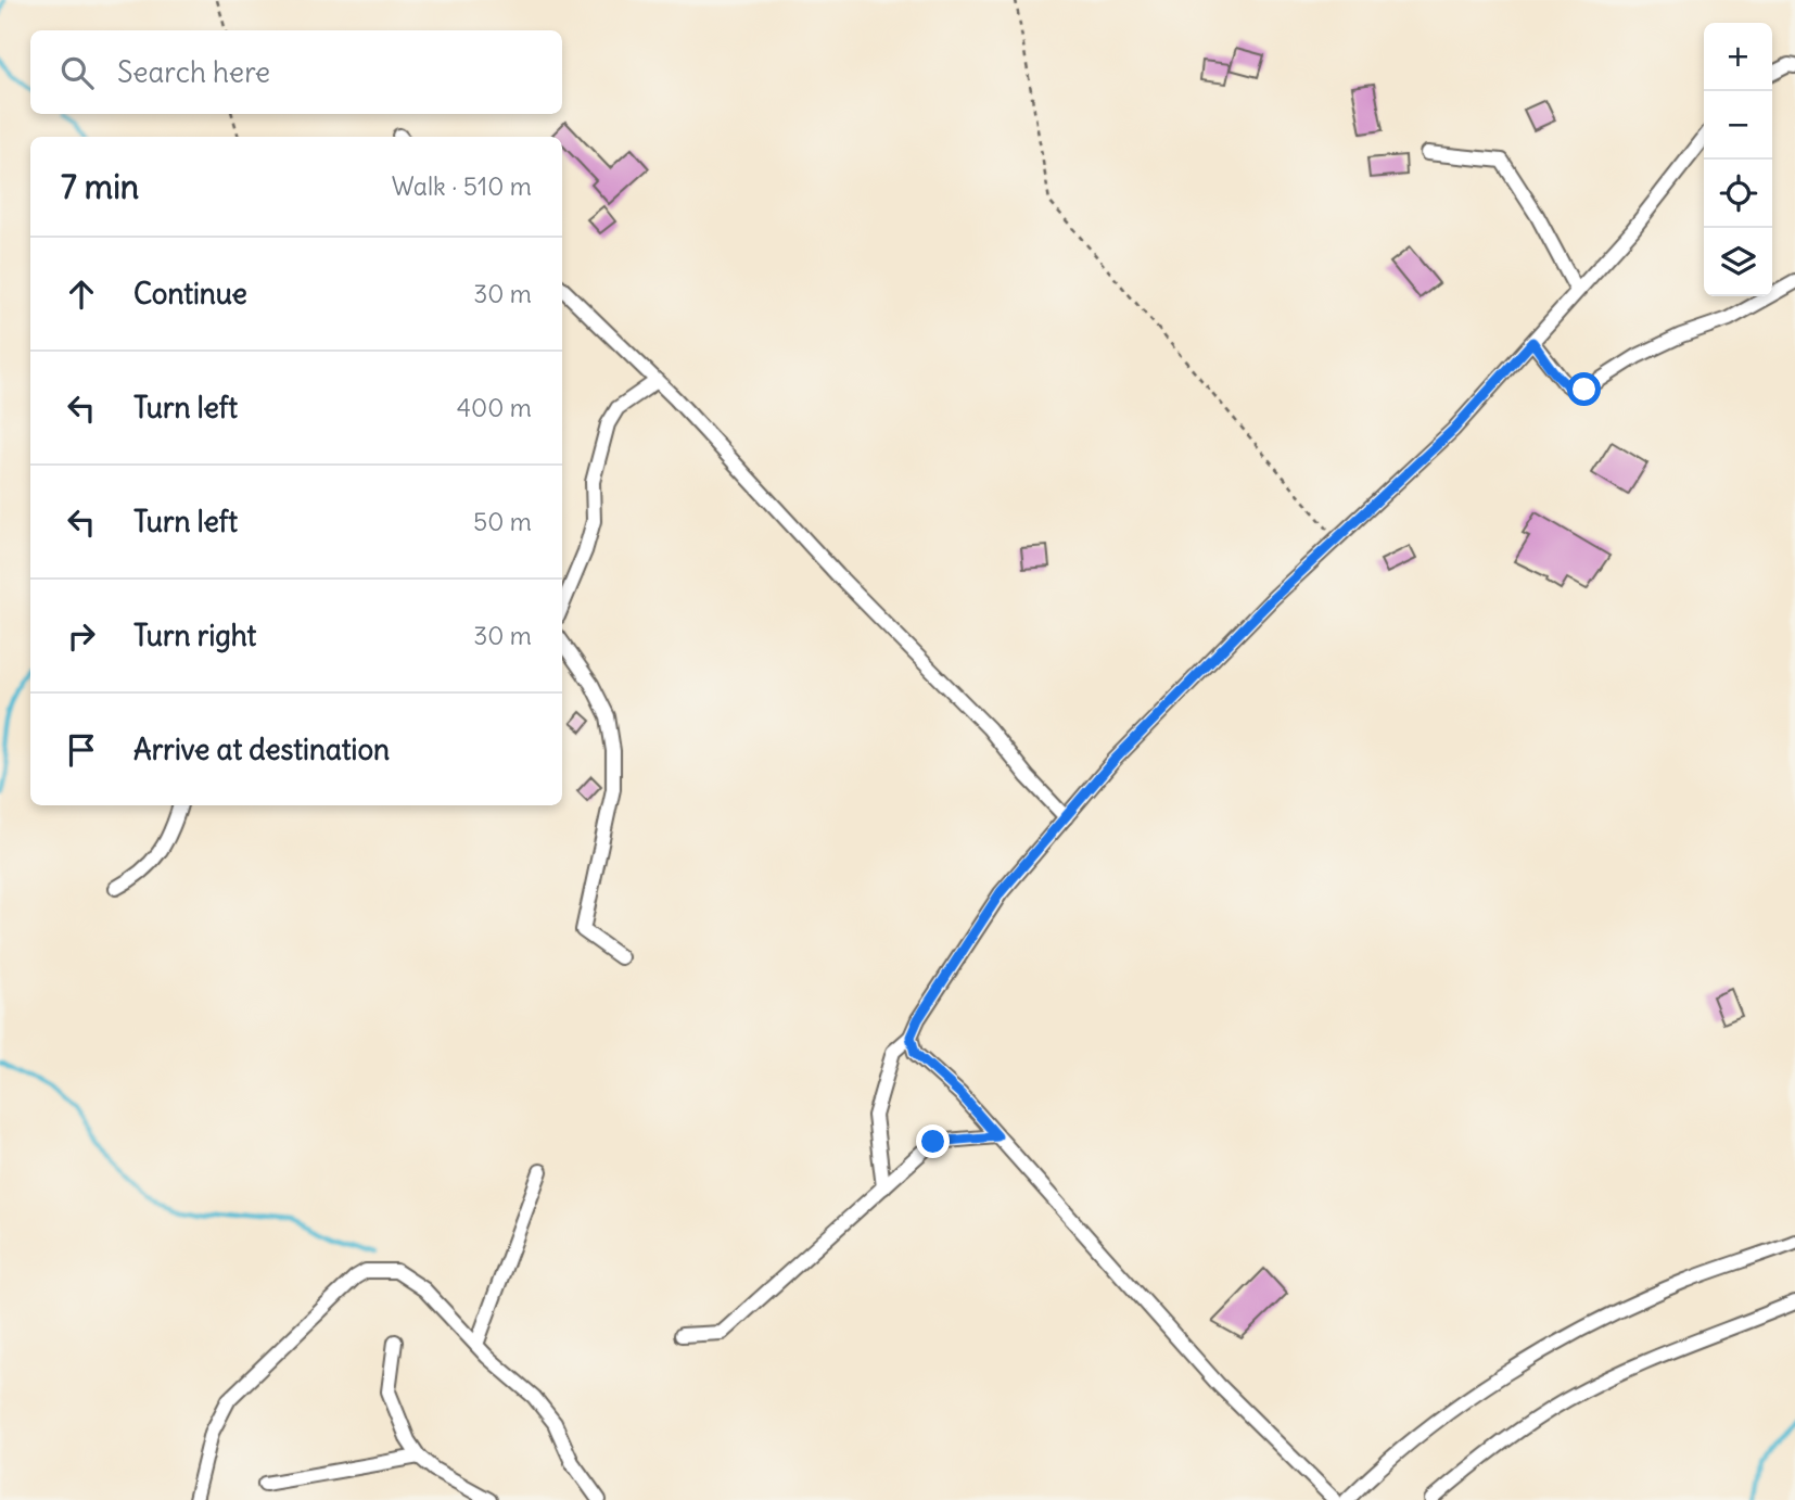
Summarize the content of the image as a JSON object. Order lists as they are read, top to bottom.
{
  "page": {
    "map_buttons": ["+", "−"],
    "search": "Search here",
    "heading": ["7 min", "Walk · 510 m"],
    "list": [
      ["Continue", "30 m"],
      ["Turn left", "400 m"],
      ["Turn left", "50 m"],
      ["Turn right", "30 m"],
      "Arrive at destination"
    ]
  }
}
